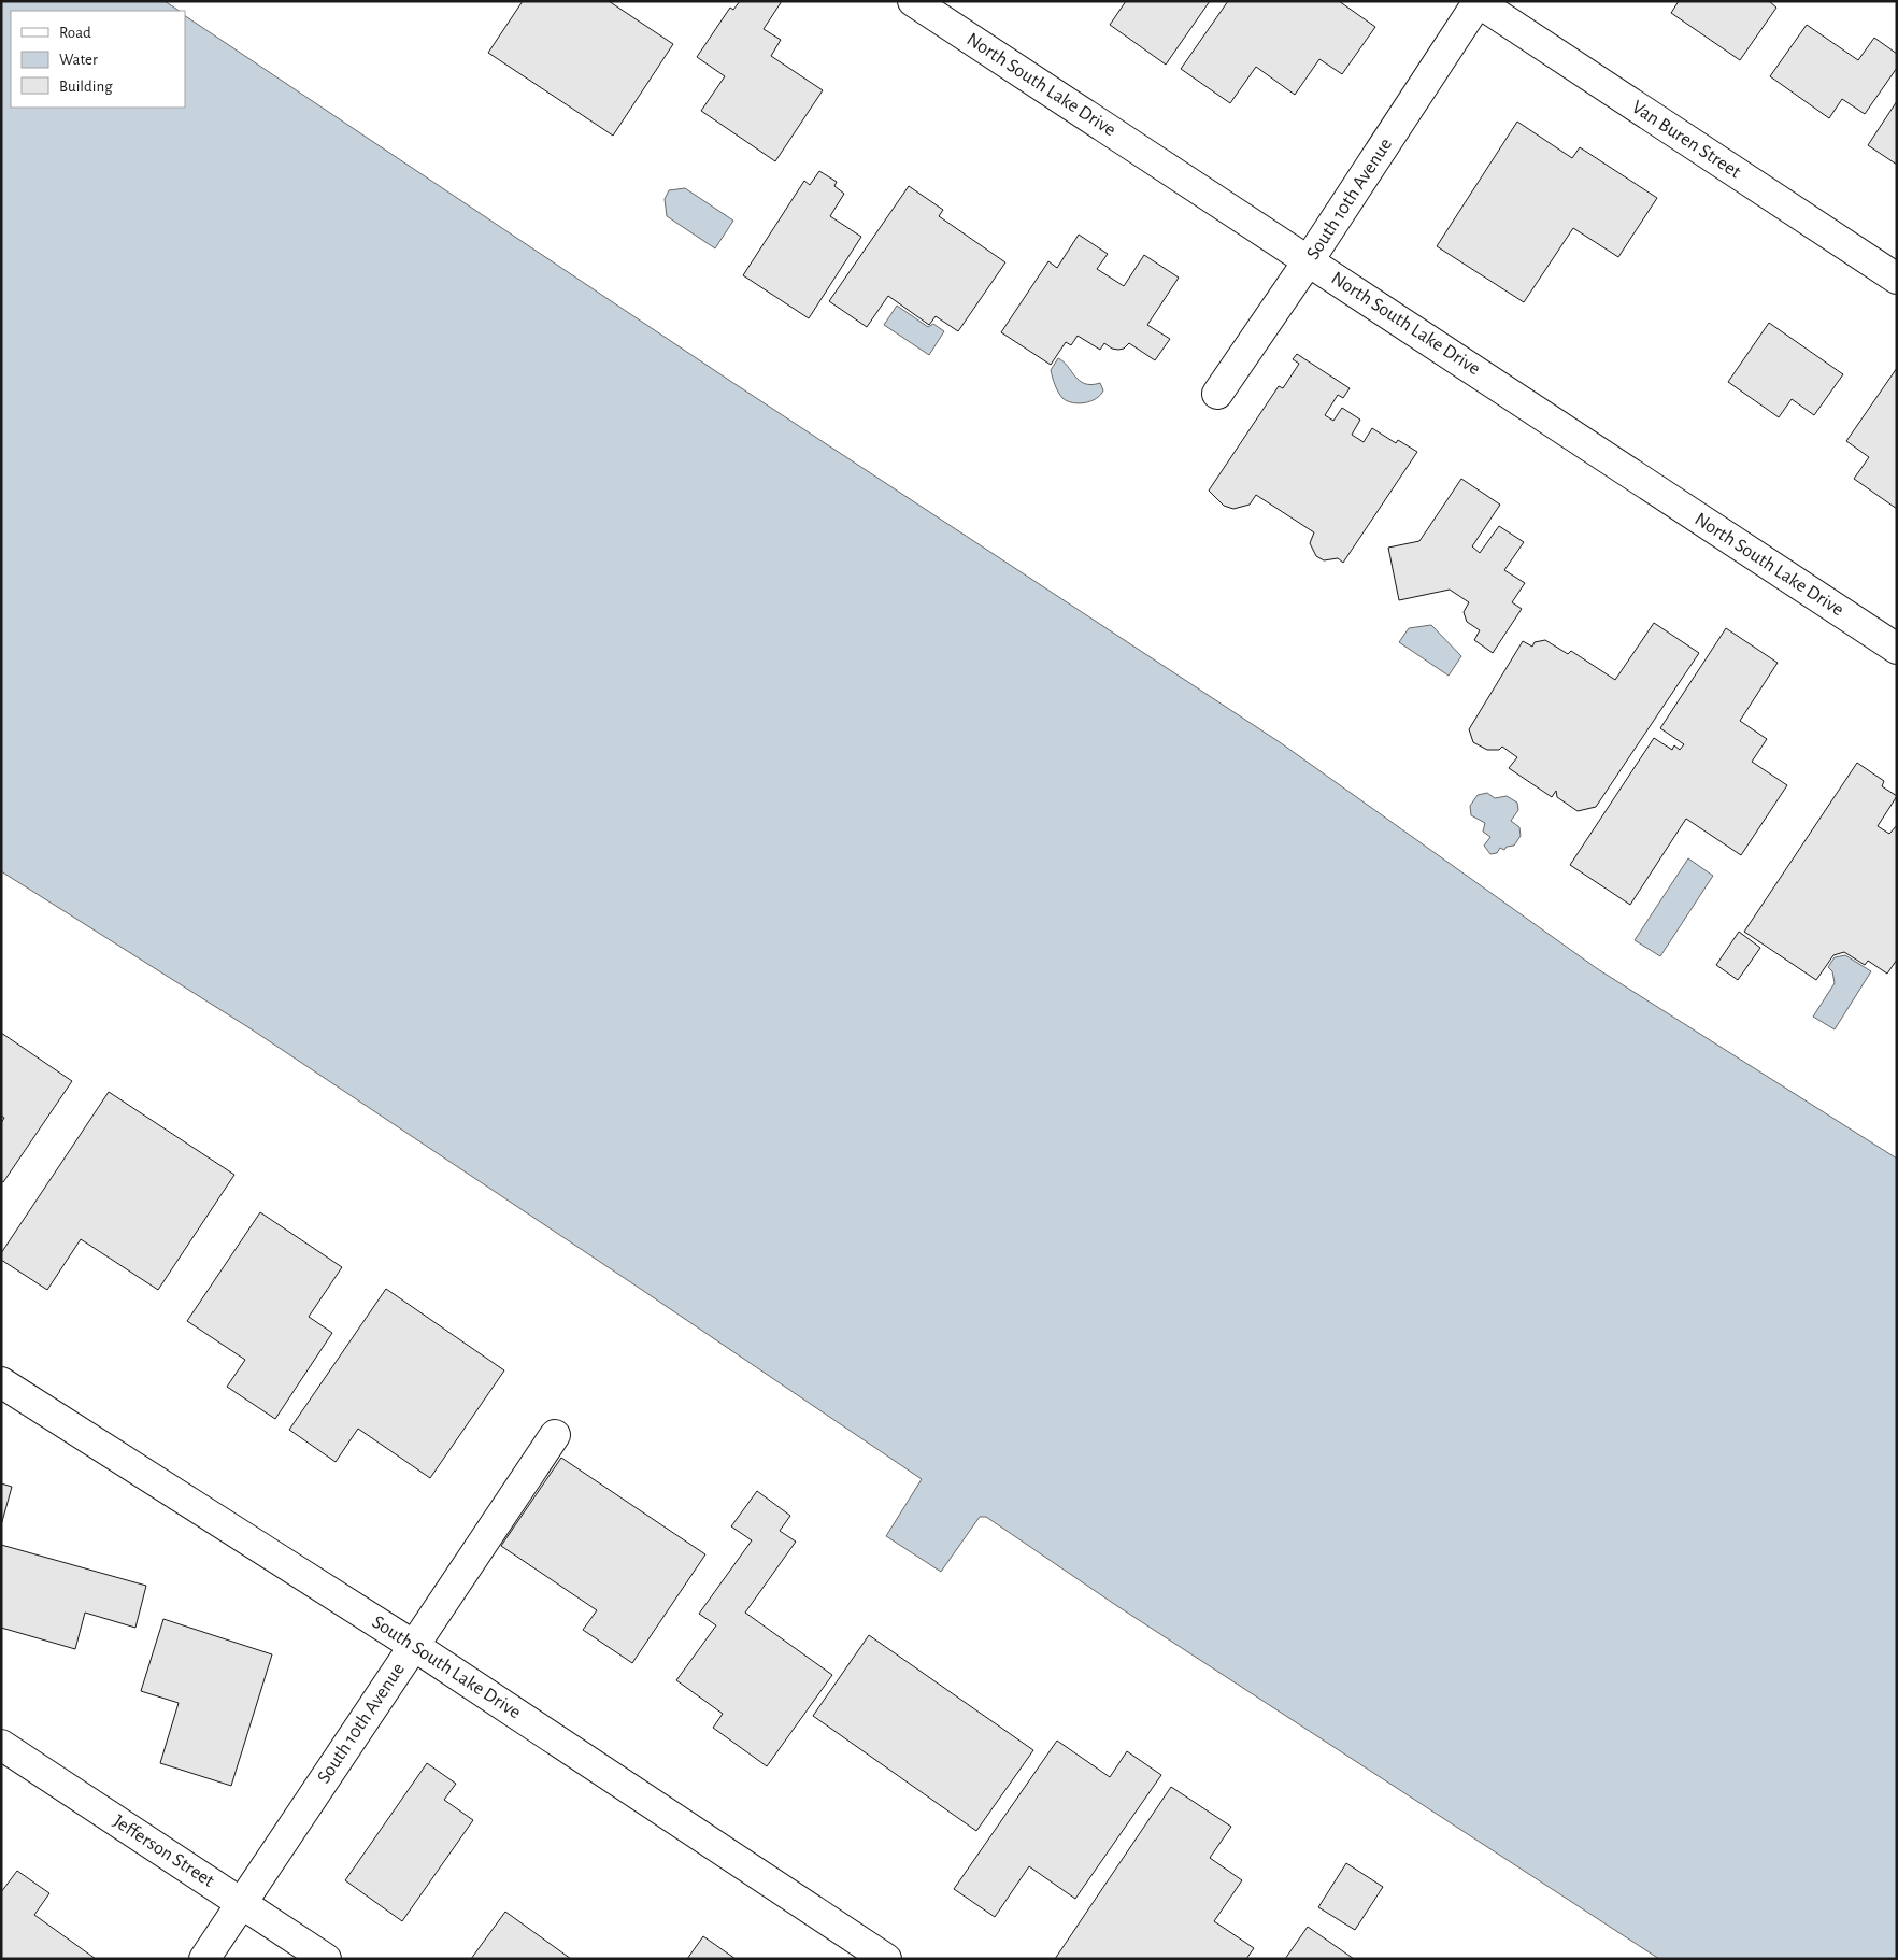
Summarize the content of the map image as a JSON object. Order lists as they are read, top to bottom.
{
  "streets": {
    "street": [
      "North South Lake Drive",
      "Van Buren Street",
      "South 10th Avenue",
      "South South Lake Drive",
      "Jefferson Street"
    ]
  },
  "crossings": [
    ["North South Lake Drive", "South 10th Avenue"],
    ["Van Buren Street", "South 10th Avenue"],
    ["South 10th Avenue", "South South Lake Drive"],
    ["South 10th Avenue", "Jefferson Street"]
  ],
  "legend": ["Road", "Water", "Building"]
}
